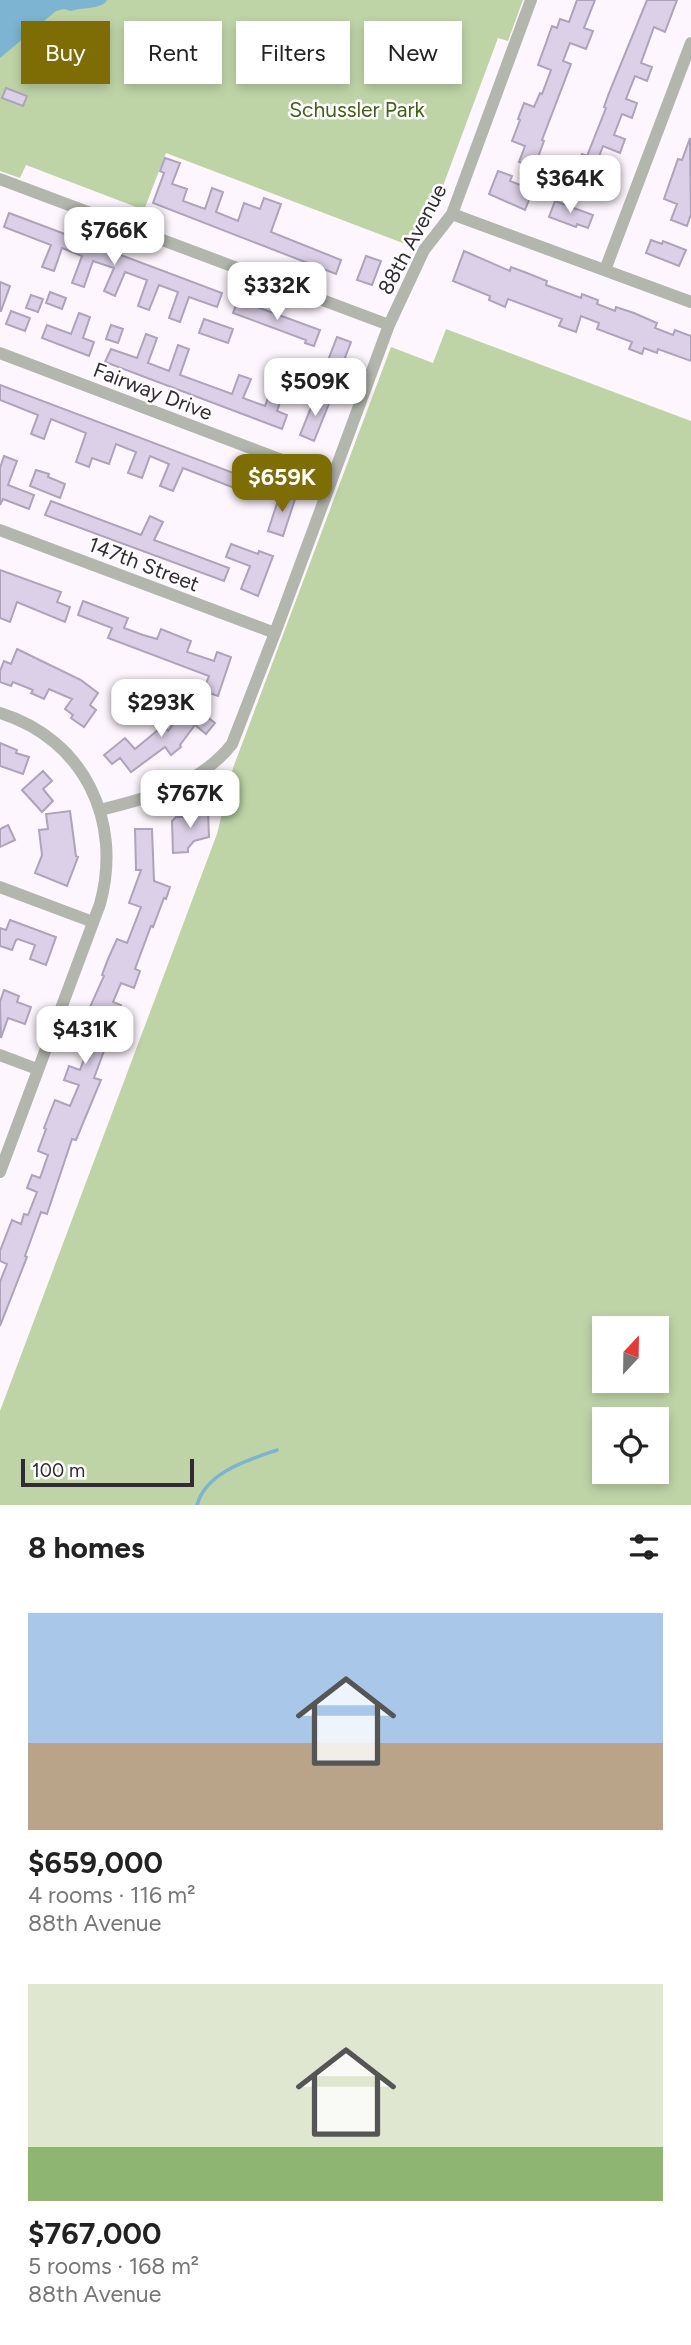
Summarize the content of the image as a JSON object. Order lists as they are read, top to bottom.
{
  "streets": {
    "street": ["88th Avenue", "Fairway Drive", "147th Street"]
  },
  "crossings": [
    ["88th Avenue", "Fairway Drive"],
    ["88th Avenue", "147th Street"]
  ],
  "parks": ["Schussler Park"],
  "scale_bar": "100 m",
  "north": "top",
  "page": {
    "chip": [
      "Buy",
      "Rent",
      "Filters",
      "New"
    ],
    "price": [
      "$364K",
      "$766K",
      "$332K",
      "$509K",
      "$659K",
      "$293K",
      "$767K",
      "$431K"
    ],
    "scale": "100 m",
    "heading": "8 homes",
    "list": [
      {
        "name": "$659,000",
        "note": "4 rooms · 116 m² · 88th Avenue"
      },
      {
        "name": "$767,000",
        "note": "5 rooms · 168 m² · 88th Avenue"
      }
    ]
  }
}
